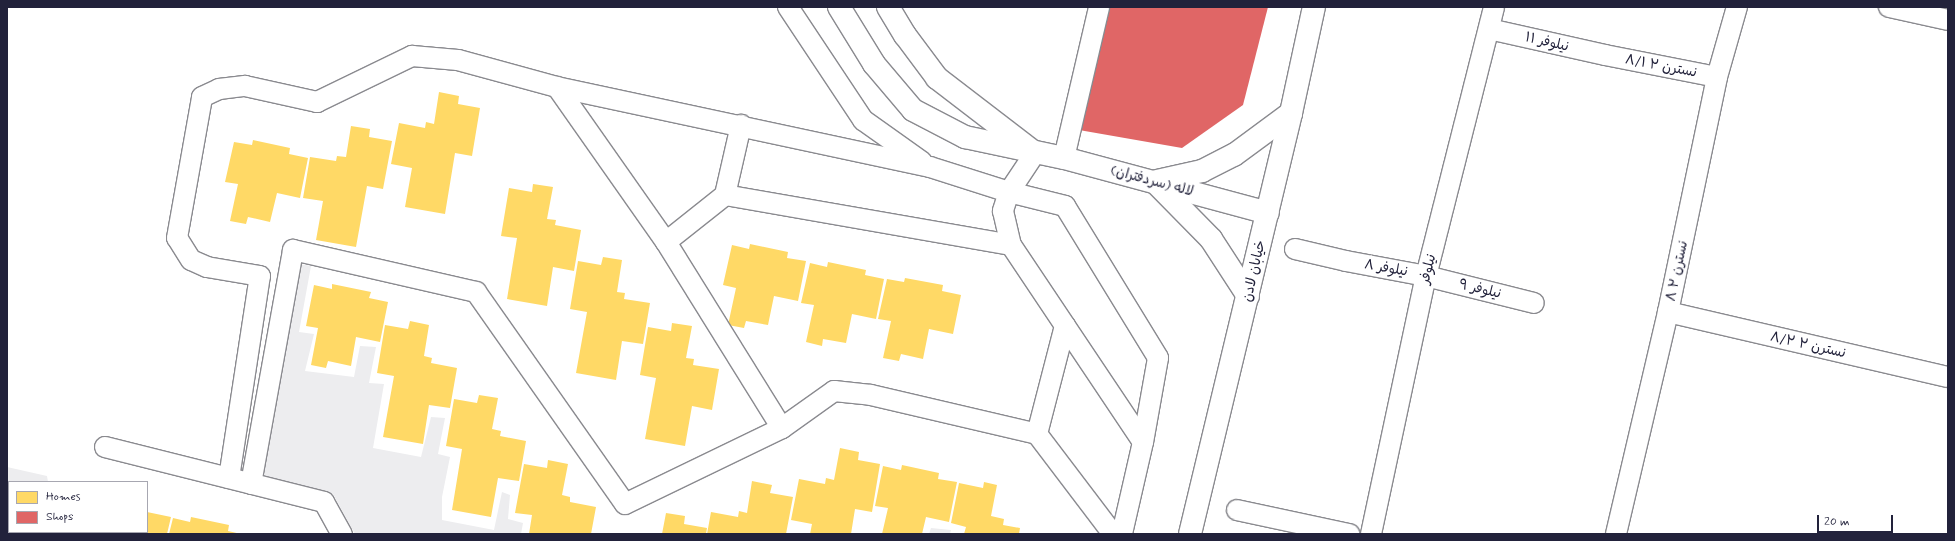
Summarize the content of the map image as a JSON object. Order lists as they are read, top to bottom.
{
  "streets": {
    "street": [
      "۱۱ نیلوفر",
      "۸/۱ نسترن ۲",
      "لاله (سردفتران)",
      "۸ نیلوفر",
      "نیلوفر",
      "خیابان لادن",
      "۸ نسترن ۲",
      "۹ نیلوفر",
      "۸/۲ نسترن ۲"
    ]
  },
  "crossings": [
    ["۱۱ نیلوفر", "۸/۱ نسترن ۲"],
    ["۱۱ نیلوفر", "نیلوفر"],
    ["۸/۱ نسترن ۲", "۸ نسترن ۲"],
    ["لاله (سردفتران)", "خیابان لادن"],
    ["۸ نیلوفر", "نیلوفر"],
    ["۸ نیلوفر", "۹ نیلوفر"],
    ["نیلوفر", "۹ نیلوفر"],
    ["۸ نسترن ۲", "۸/۲ نسترن ۲"]
  ],
  "legend": ["Homes", "Shops"],
  "scale_bar": "20 m"
}
